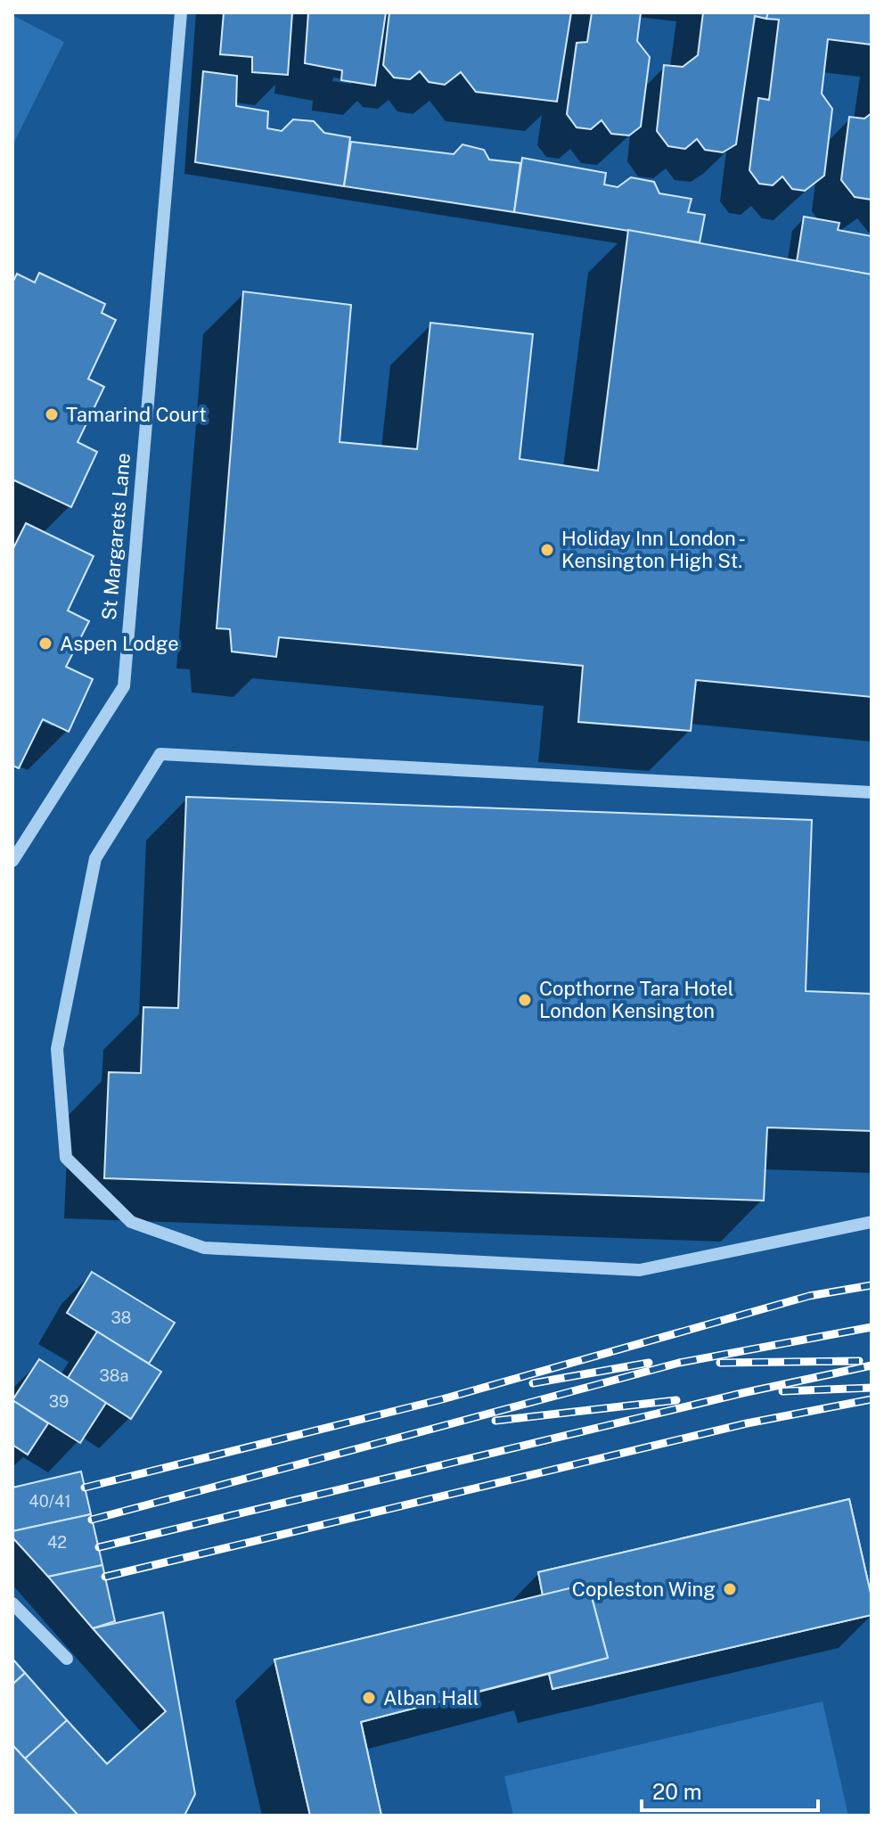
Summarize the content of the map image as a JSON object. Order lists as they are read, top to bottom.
{
  "streets": {
    "street": ["St Margarets Lane"]
  },
  "places": [
    "Tamarind Court",
    "Holiday Inn London - Kensington High St.",
    "Aspen Lodge",
    "Copthorne Tara Hotel London Kensington",
    "Copleston Wing",
    "Alban Hall"
  ],
  "house_numbers": [
    "38",
    "38a",
    "39",
    "40/41",
    "42"
  ],
  "scale_bar": "20 m"
}
